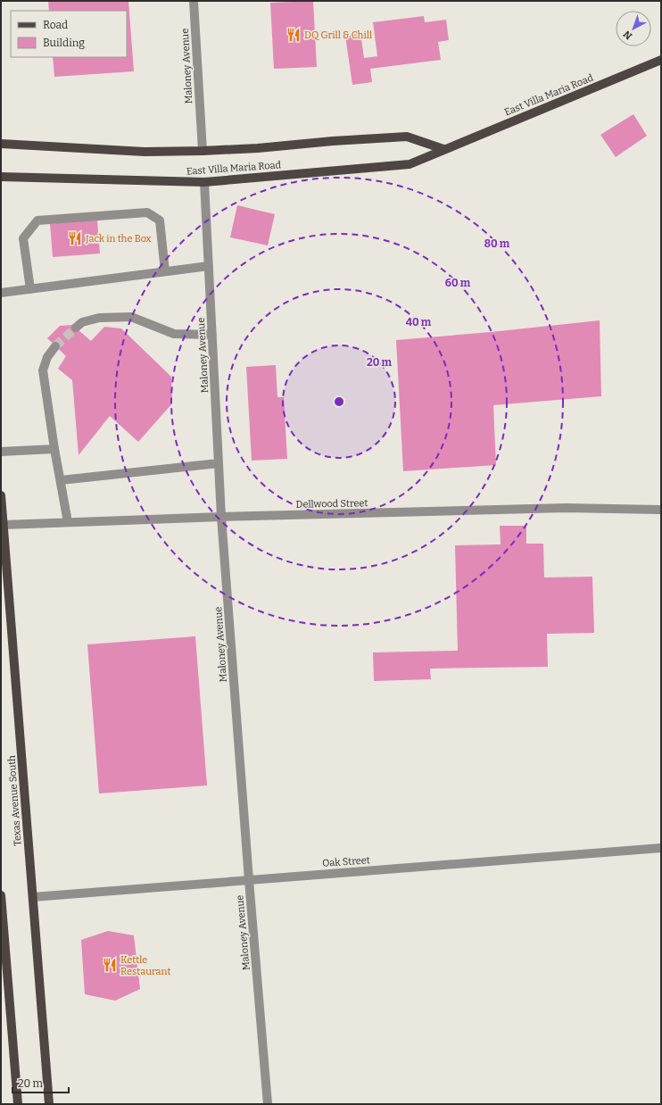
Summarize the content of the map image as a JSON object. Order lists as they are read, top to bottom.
{
  "streets": {
    "main road": ["East Villa Maria Road", "Texas Avenue South"],
    "street": ["Maloney Avenue", "Dellwood Street", "Oak Street"]
  },
  "crossings": [
    ["Maloney Avenue", "East Villa Maria Road"],
    ["Maloney Avenue", "Dellwood Street"],
    ["Maloney Avenue", "Oak Street"],
    ["Dellwood Street", "Texas Avenue South"],
    ["Texas Avenue South", "Oak Street"]
  ],
  "places": {
    "restaurant": ["DQ Grill & Chill", "Jack in the Box", "Kettle Restaurant"]
  },
  "legend": ["Road", "Building"],
  "scale_bar": "20 m",
  "north": "bottom left",
  "rings": [
    "80 m",
    "60 m",
    "40 m",
    "20 m"
  ]
}
